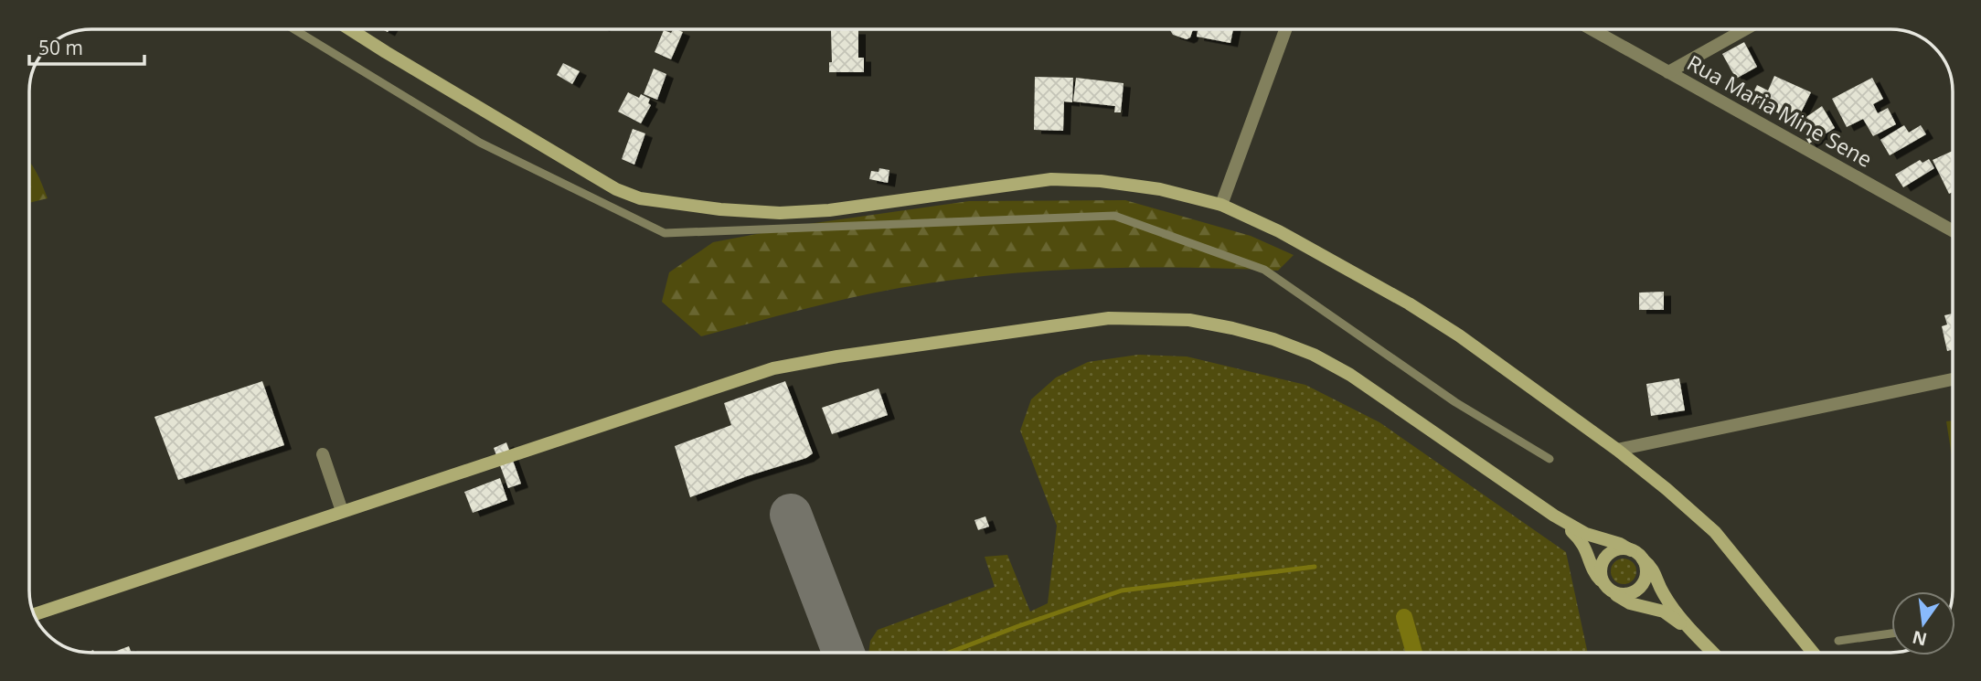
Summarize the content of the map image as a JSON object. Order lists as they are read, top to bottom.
{
  "streets": {
    "street": ["Rua Maria Mine Sene"]
  },
  "scale_bar": "50 m",
  "north": "bottom"
}
